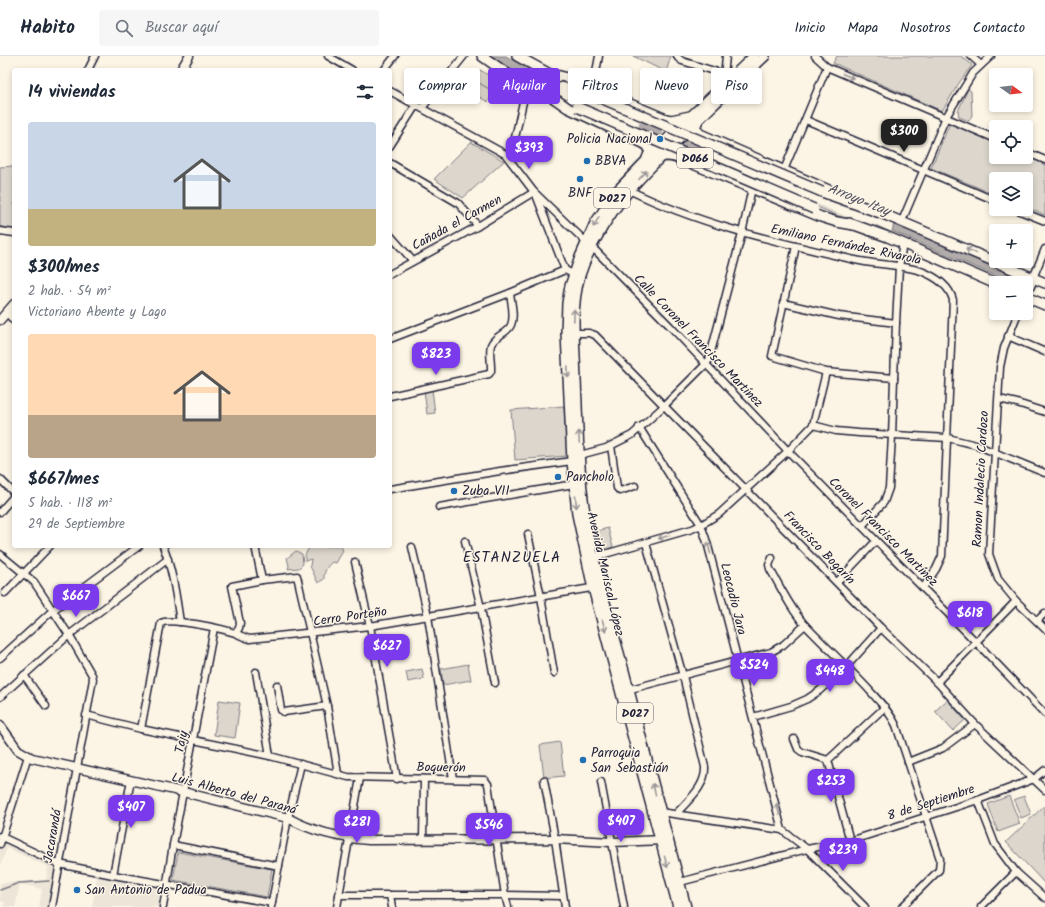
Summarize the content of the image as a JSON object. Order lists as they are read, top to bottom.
{
  "streets": {
    "highway": ["D066", "D027", "Avenida Mariscal López"],
    "main road": ["Luis Alberto del Paraná"],
    "street": [
      "Cañada el Carmen",
      "Emiliano Fernández Rivarola",
      "Calle Coronel Francisco Martínez",
      "Ramon Indalecio Cardozo",
      "Coronel Francisco Martínez",
      "Francisco Bogarín",
      "Leocadio Jara",
      "Cerro Porteño",
      "Tajy",
      "Boquerón",
      "8 de Septiembre",
      "Jacarandá"
    ]
  },
  "crossings": [
    ["D027", "Emiliano Fernández Rivarola"],
    ["D027", "Calle Coronel Francisco Martínez"],
    ["D027", "Avenida Mariscal López"],
    ["Cañada el Carmen", "Calle Coronel Francisco Martínez"],
    ["Emiliano Fernández Rivarola", "Coronel Francisco Martínez"],
    ["Calle Coronel Francisco Martínez", "Coronel Francisco Martínez"],
    ["Calle Coronel Francisco Martínez", "Avenida Mariscal López"],
    ["Francisco Bogarín", "Avenida Mariscal López"],
    ["Francisco Bogarín", "8 de Septiembre"],
    ["Avenida Mariscal López", "Cerro Porteño"],
    ["Avenida Mariscal López", "Luis Alberto del Paraná"],
    ["Avenida Mariscal López", "8 de Septiembre"],
    ["Cerro Porteño", "Tajy"],
    ["Cerro Porteño", "Boquerón"],
    ["Tajy", "Boquerón"],
    ["Tajy", "Luis Alberto del Paraná"],
    ["Boquerón", "Luis Alberto del Paraná"],
    ["Boquerón", "Jacarandá"],
    ["Luis Alberto del Paraná", "Jacarandá"]
  ],
  "one_way": ["Leocadio Jara"],
  "districts": ["ESTANZUELA"],
  "water": ["Arroyo Itay"],
  "places": [
    "Policia Nacional",
    "BBVA",
    "BNF",
    "Pancholo",
    "Zuba VII",
    "Parroquia San Sebastián",
    "San Antonio de Padua"
  ],
  "north": "right",
  "page": {
    "header": "Habito",
    "search": "Buscar aquí",
    "nav": [
      "Inicio",
      "Mapa",
      "Nosotros",
      "Contacto"
    ],
    "map_buttons": ["+", "−"],
    "chip": [
      "Comprar",
      "Alquilar",
      "Filtros",
      "Nuevo",
      "Piso"
    ],
    "heading": "14 viviendas",
    "list": [
      {
        "name": "$300/mes",
        "note": "2 hab. · 54 m² · Victoriano Abente y Lago"
      },
      {
        "name": "$667/mes",
        "note": "5 hab. · 118 m² · 29 de Septiembre"
      }
    ],
    "price": [
      "$300",
      "$393",
      "$823",
      "$667",
      "$618",
      "$627",
      "$524",
      "$448",
      "$253",
      "$407",
      "$407",
      "$281",
      "$546",
      "$239"
    ]
  }
}
